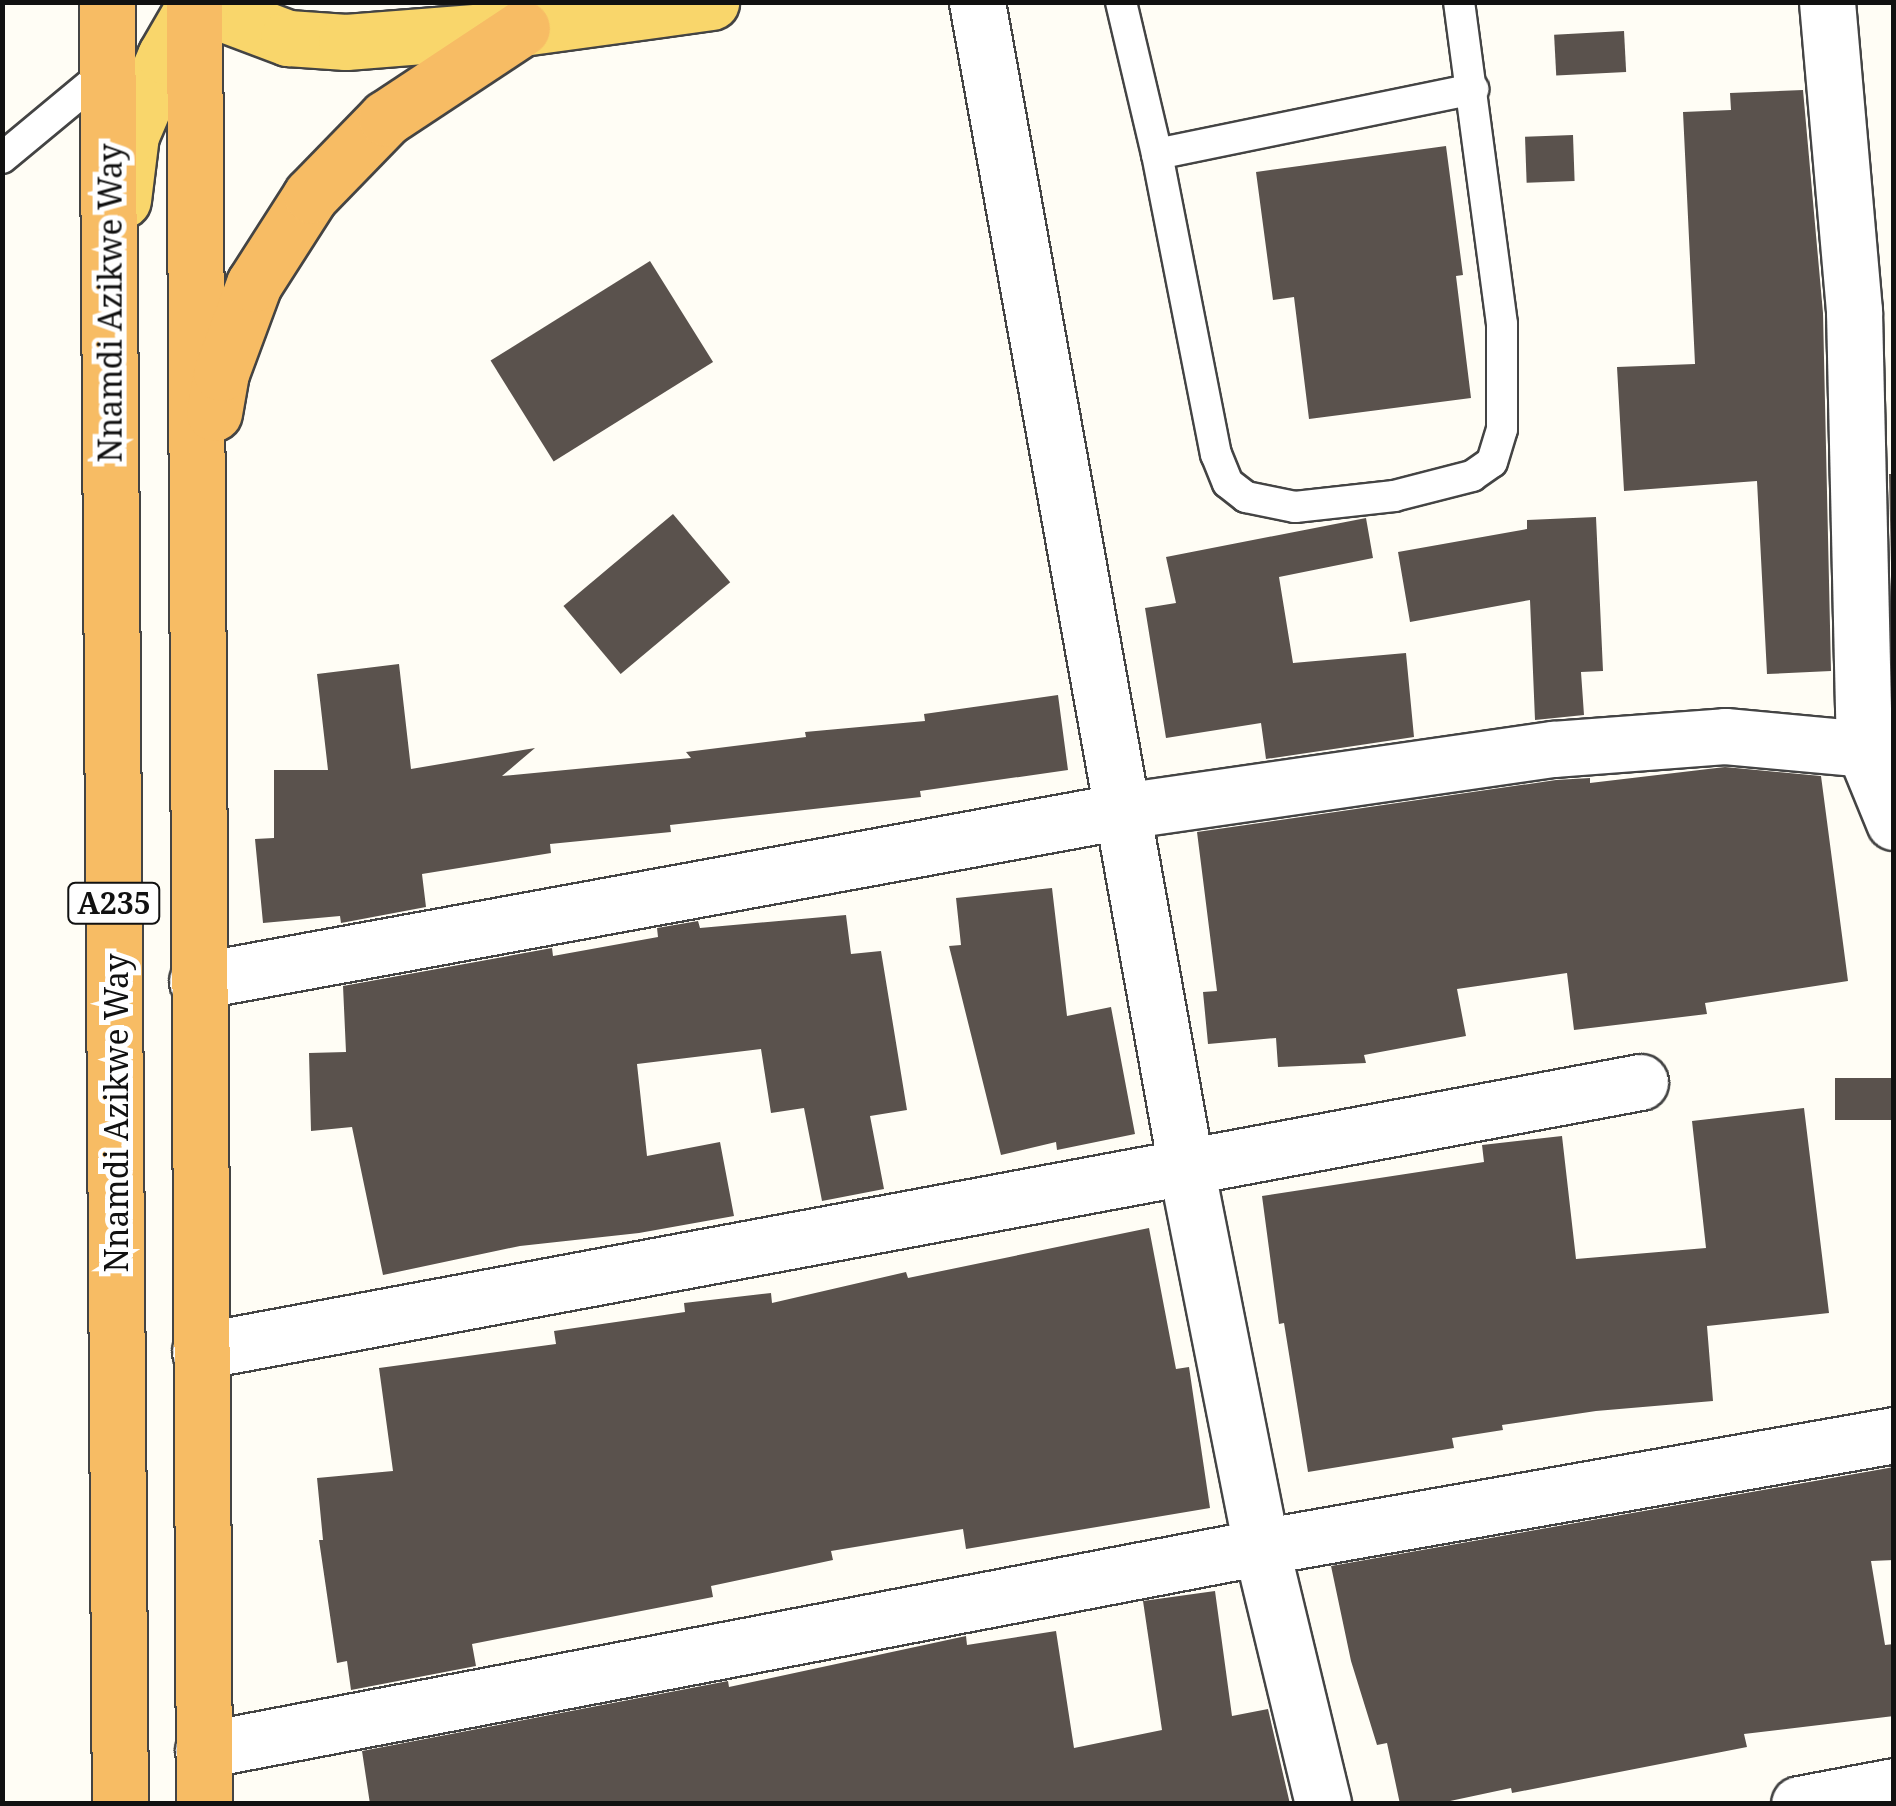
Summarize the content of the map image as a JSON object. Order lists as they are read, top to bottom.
{
  "streets": {
    "highway": ["Nnamdi Azikwe Way", "A235"]
  }
}
